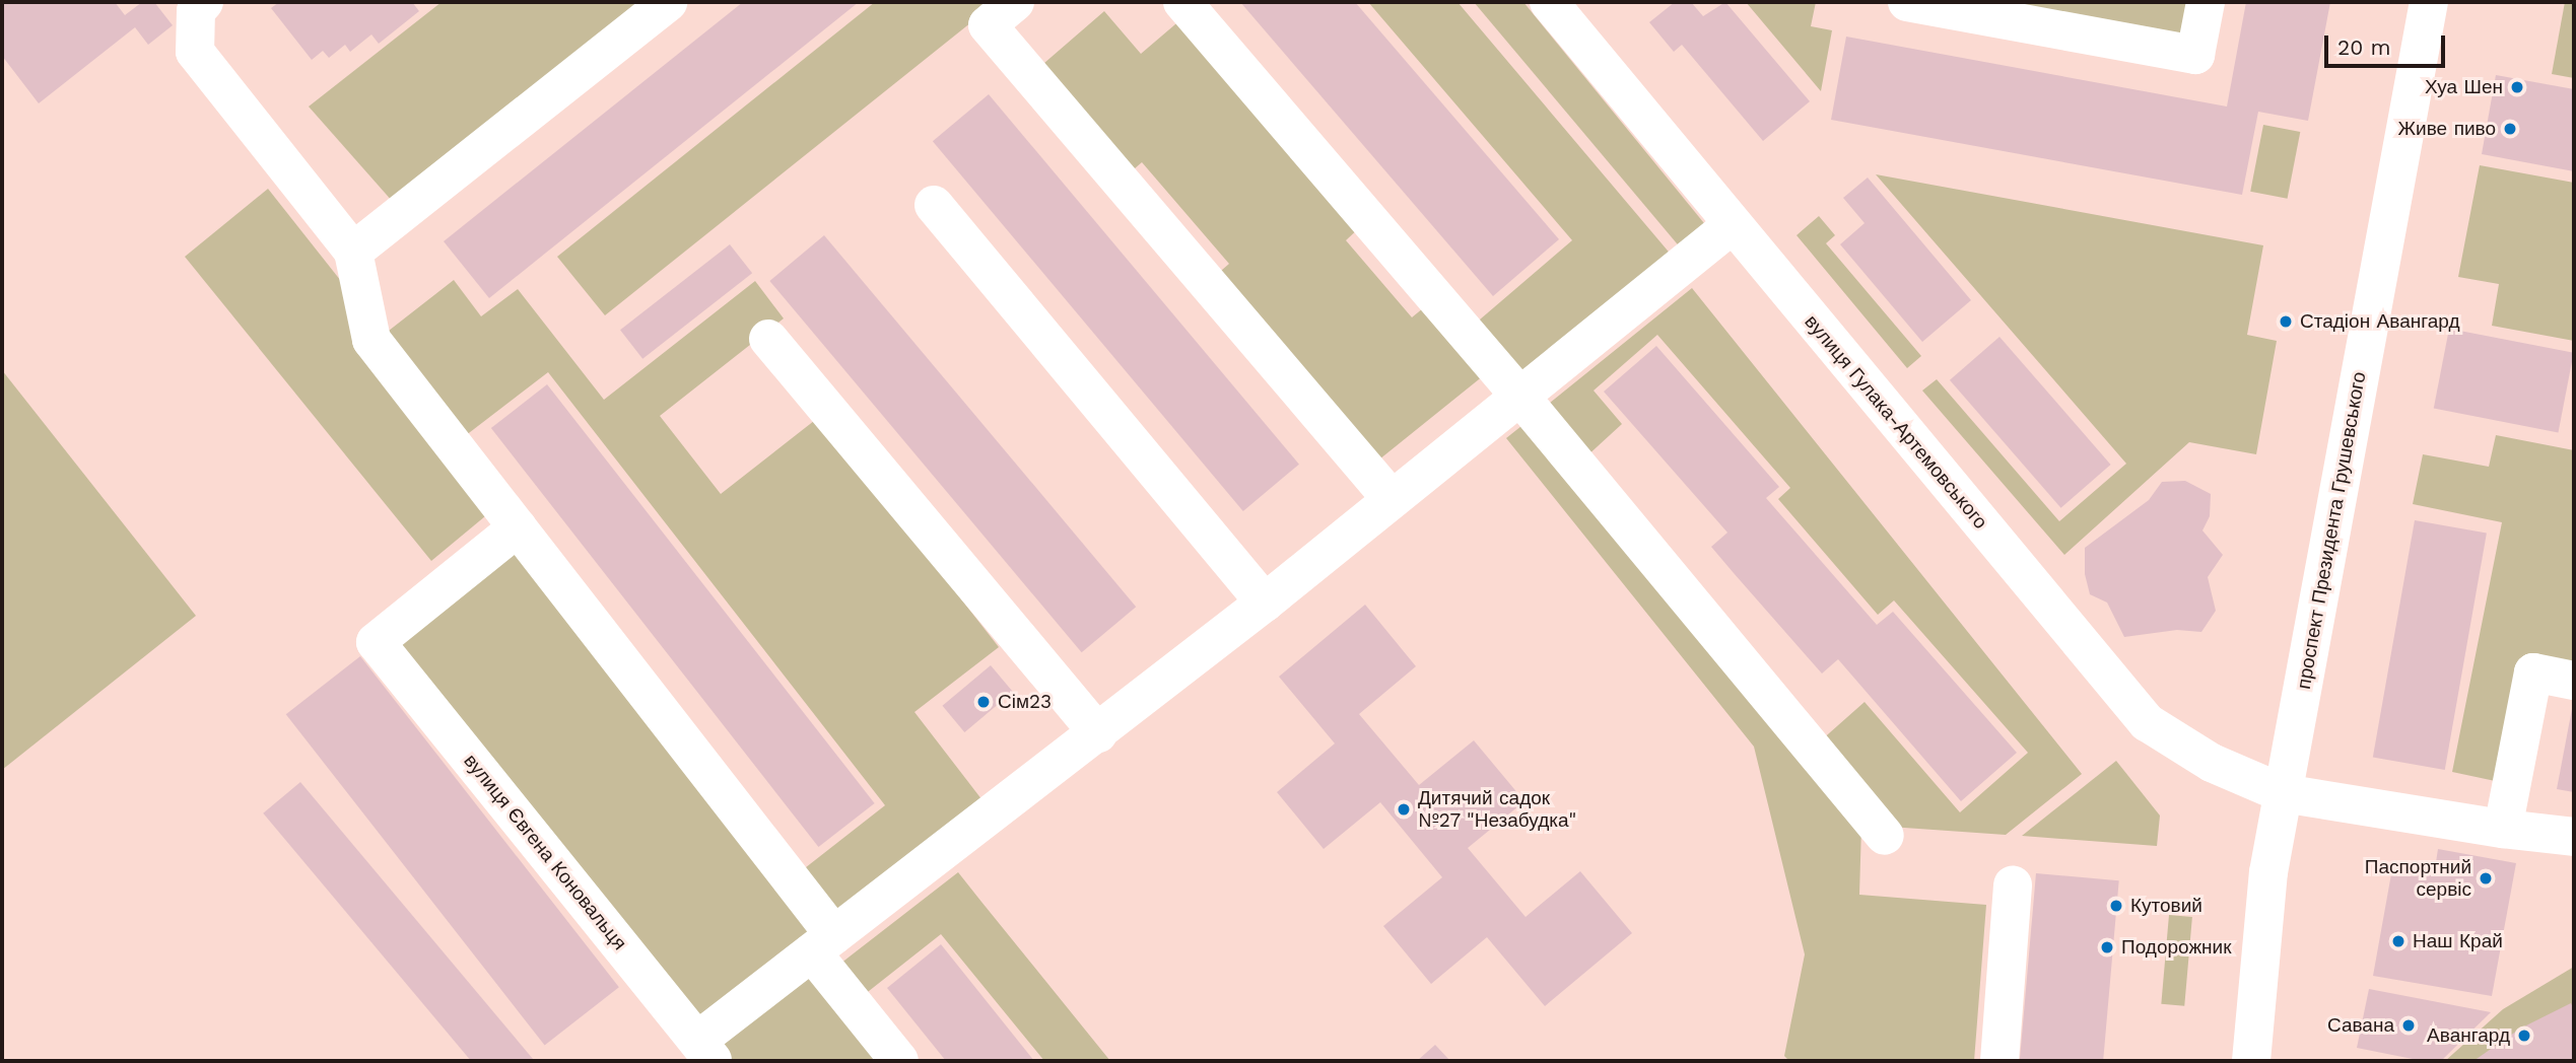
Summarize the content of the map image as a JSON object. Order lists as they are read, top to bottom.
{
  "streets": {
    "street": ["вулиця Гулака-Артемовського", "проспект Президента Грушевського", "вулиця Євгена Коновальця"]
  },
  "crossings": [
    ["вулиця Гулака-Артемовського", "проспект Президента Грушевського"]
  ],
  "places": [
    "Хуа Шен",
    "Живе пиво",
    "Стадіон Авангард",
    "Сім23",
    "Дитячий садок №27 \"Незабудка\"",
    "Паспортний сервіс",
    "Кутовий",
    "Наш Край",
    "Подорожник",
    "Савана",
    "Авангард"
  ],
  "scale_bar": "20 m"
}
